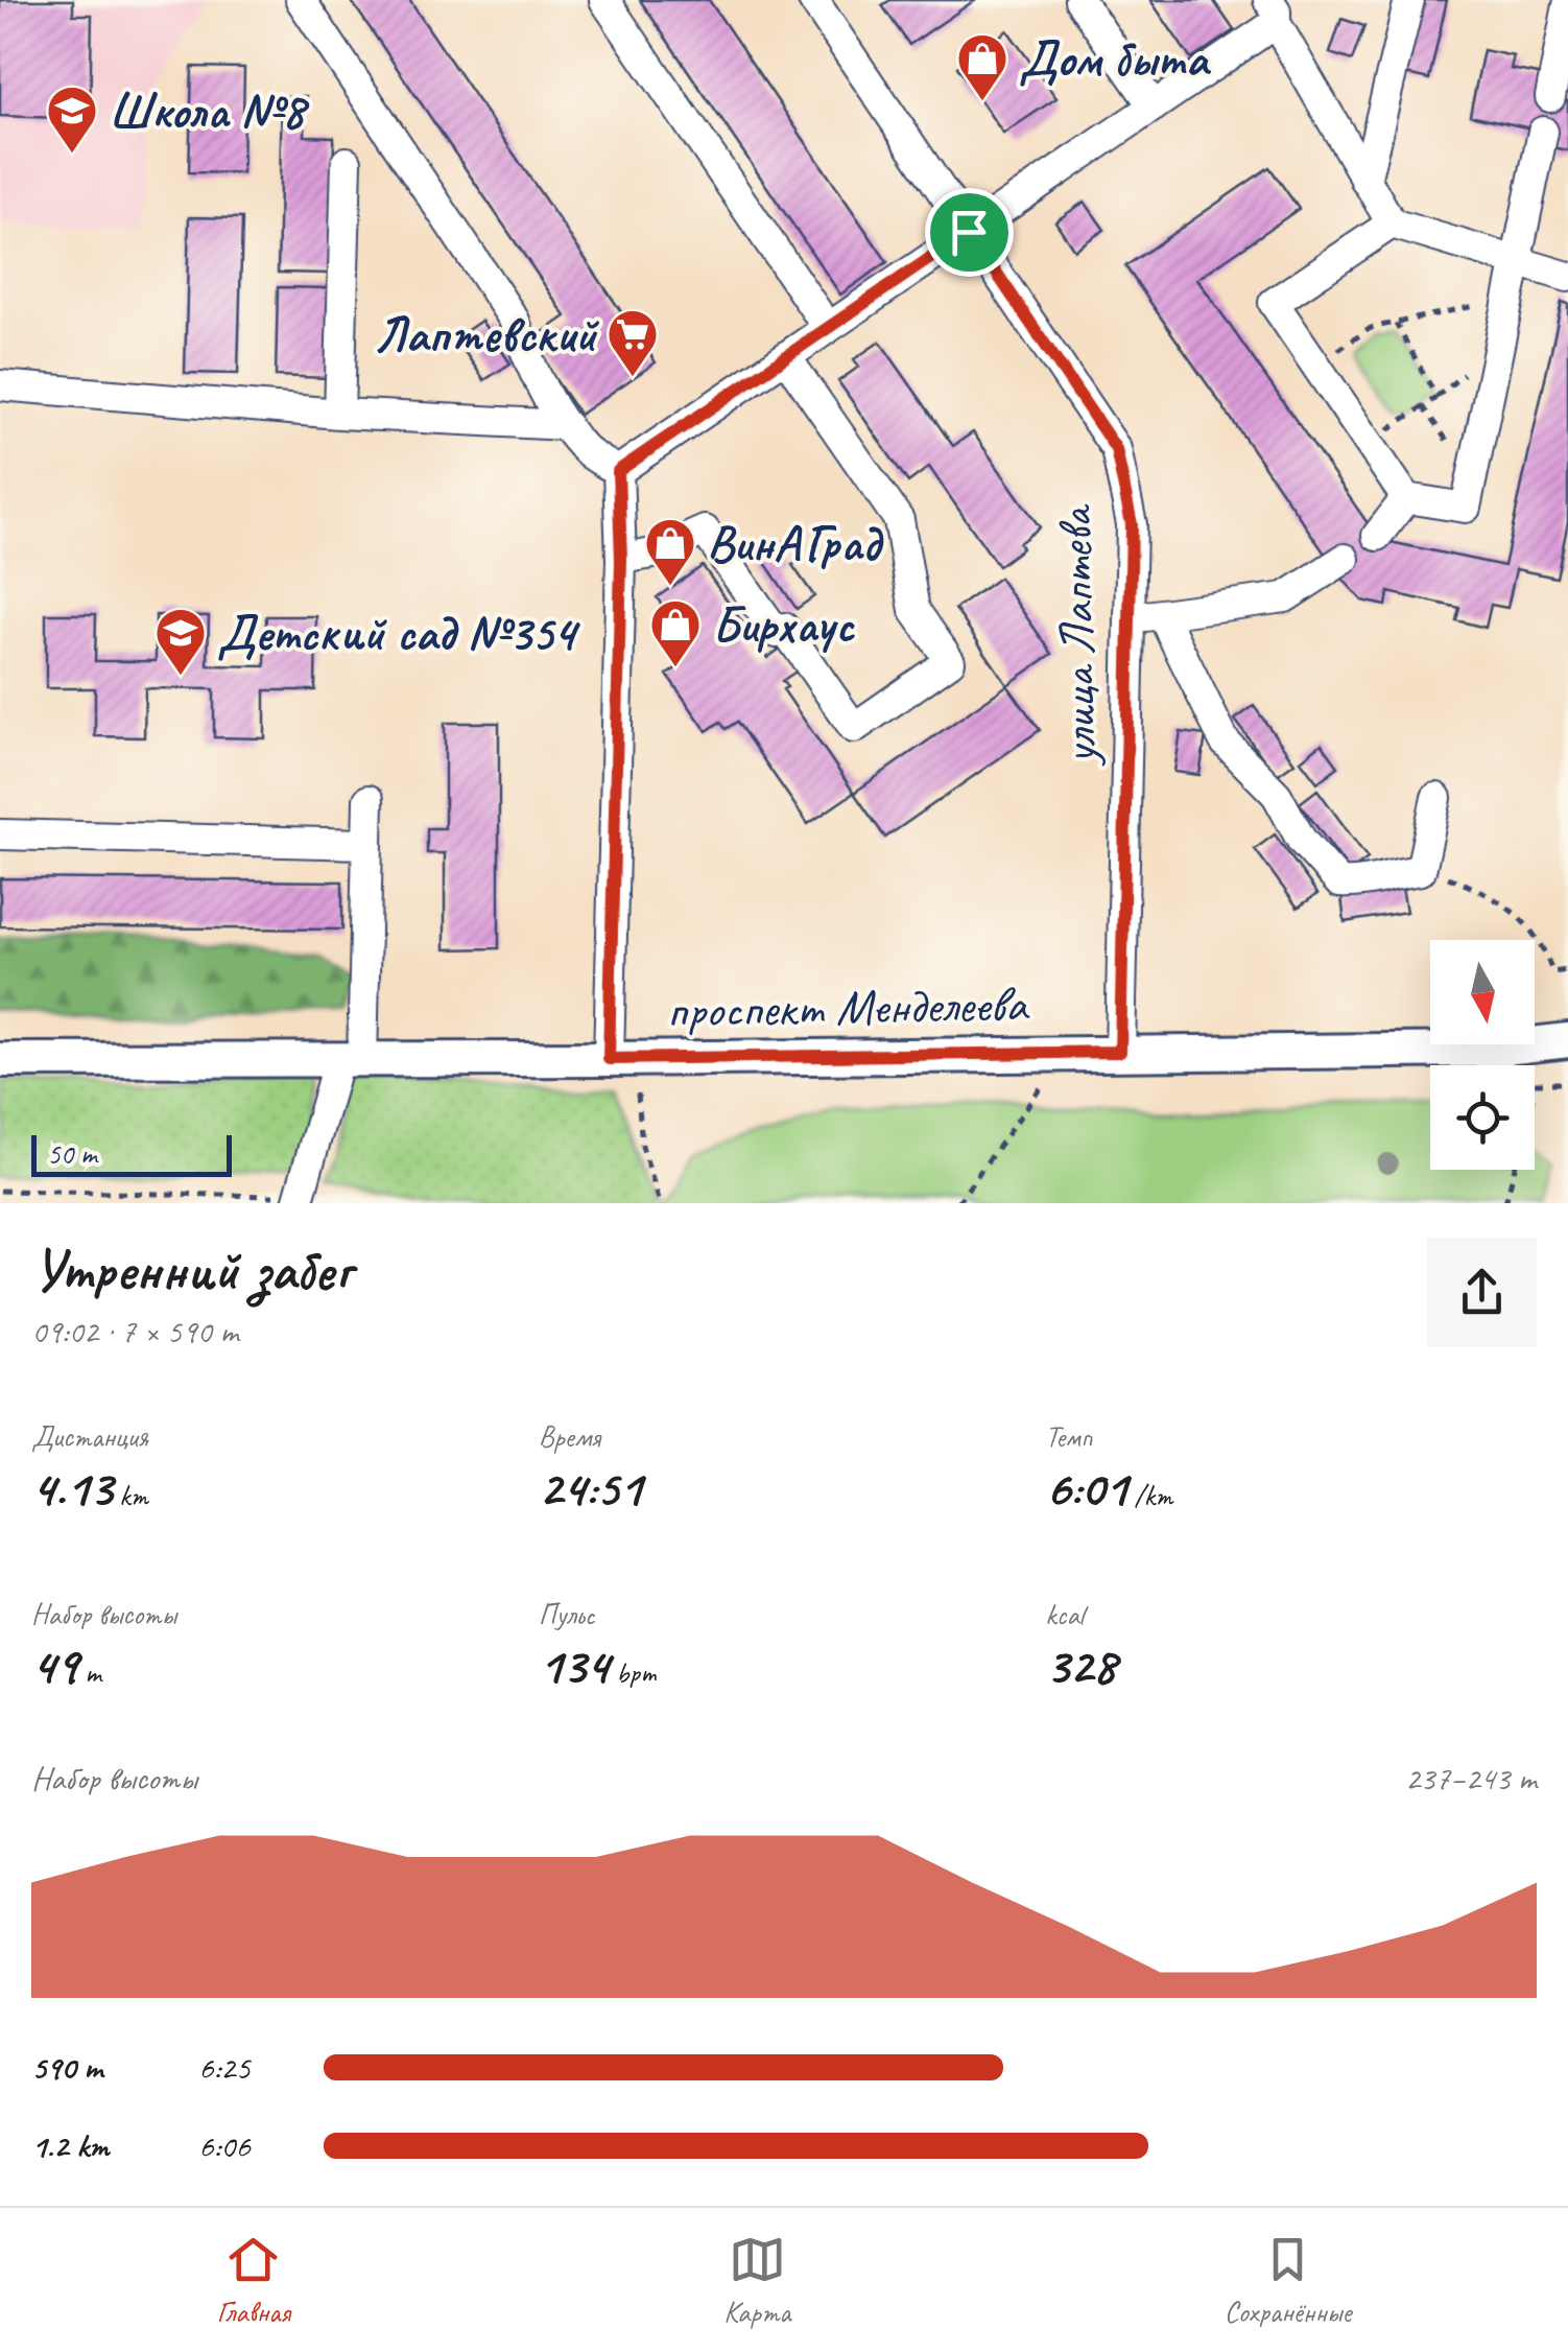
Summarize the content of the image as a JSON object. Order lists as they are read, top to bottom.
{
  "streets": {
    "main road": ["проспект Менделеева"],
    "street": ["улица Лаптева"]
  },
  "crossings": [
    ["улица Лаптева", "проспект Менделеева"]
  ],
  "places": {
    "shop": ["Дом быта", "ВинАГрад", "Бирхаус"],
    "school or university": ["Школа №8", "Детский сад №354"],
    "supermarket": ["Лаптевский"]
  },
  "scale_bar": "50 m",
  "north": "bottom",
  "page": {
    "scale": "50 m",
    "heading": ["Утренний забег", "09:02 · 7 × 590 m"],
    "stats": [
      ["Дистанция", "4.13 km"],
      ["Время", "24:51"],
      ["Темп", "6:01 /km"],
      ["Набор высоты", "49 m"],
      ["Пульс", "134 bpm"],
      ["kcal", "328"]
    ],
    "chart": ["Набор высоты", "237–243 m"],
    "list": [
      {
        "name": "590 m",
        "note": "6:25"
      },
      {
        "name": "1.2 km",
        "note": "6:06"
      }
    ],
    "tabs": ["Главная", "Карта", "Сохранённые"]
  }
}
